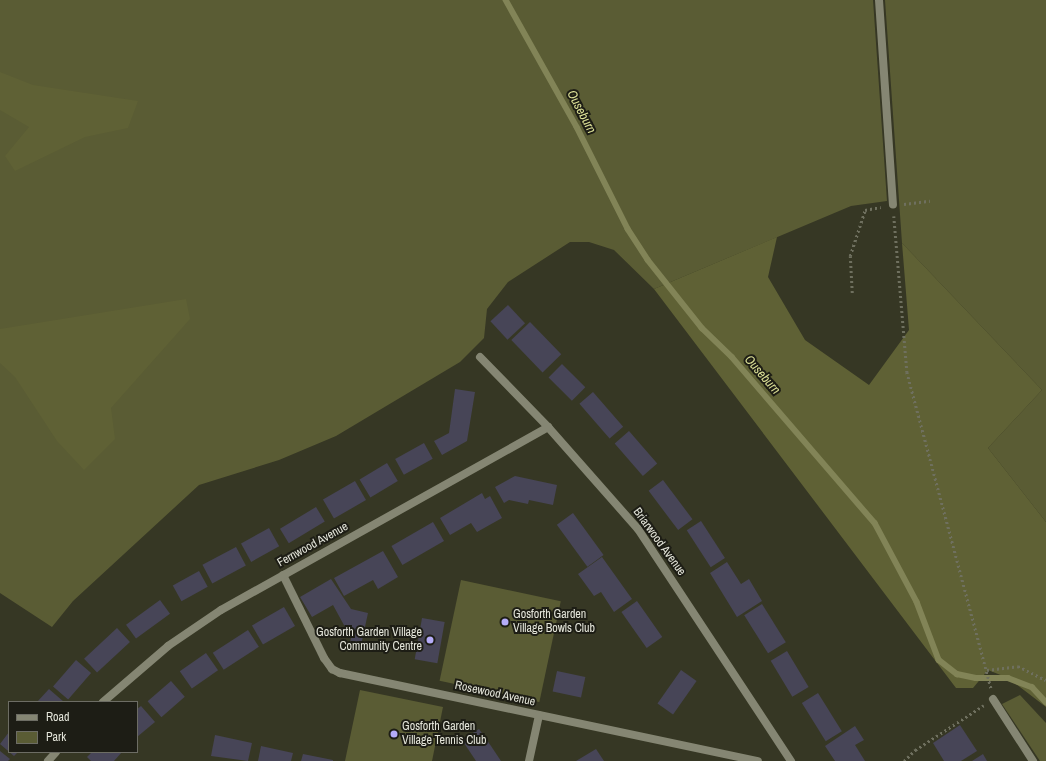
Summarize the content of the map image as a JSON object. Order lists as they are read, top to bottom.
{
  "streets": {
    "street": ["Briarwood Avenue", "Fernwood Avenue", "Rosewood Avenue"]
  },
  "crossings": [
    ["Briarwood Avenue", "Fernwood Avenue"],
    ["Fernwood Avenue", "Rosewood Avenue"]
  ],
  "water": ["Ouseburn"],
  "places": ["Gosforth Garden Village Bowls Club", "Gosforth Garden Village Community Centre", "Gosforth Garden Village Tennis Club"],
  "legend": ["Road", "Park"]
}
